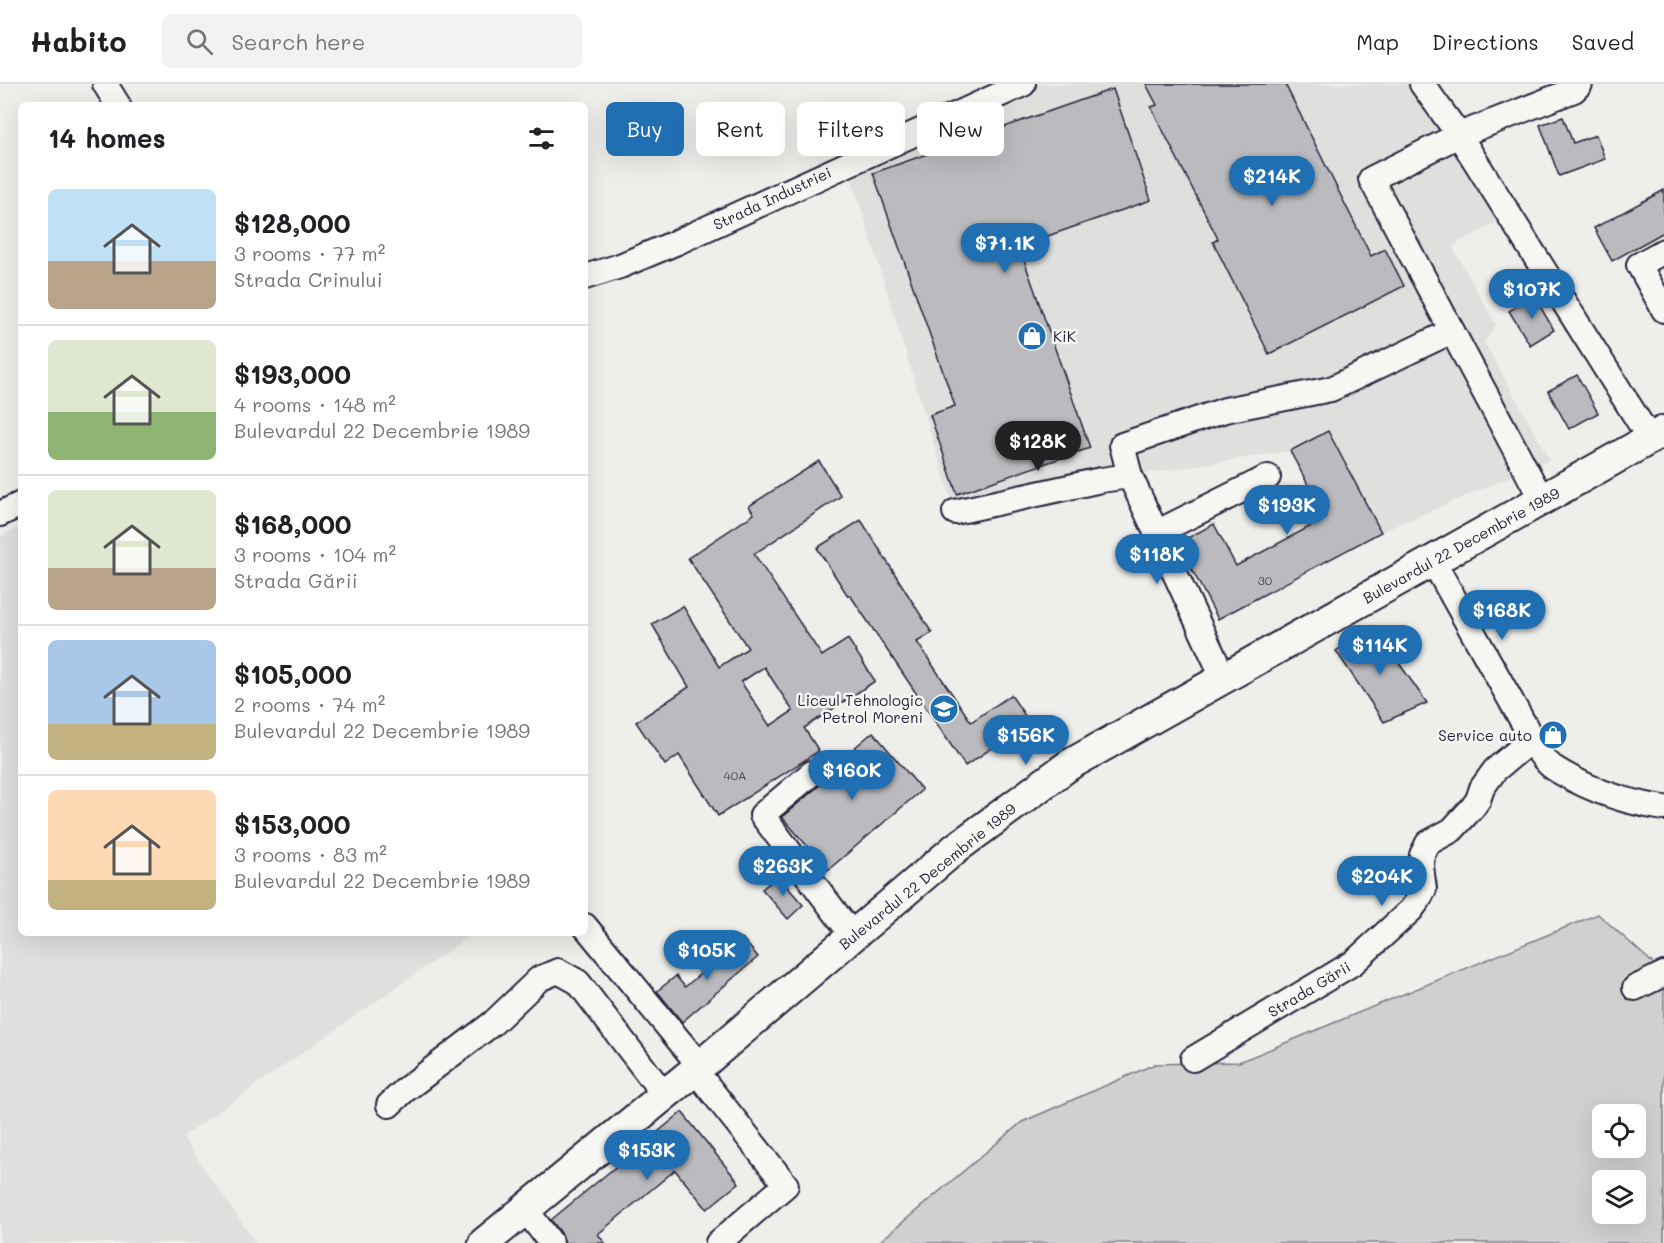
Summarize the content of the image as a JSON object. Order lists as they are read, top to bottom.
{
  "streets": {
    "main road": ["Bulevardul 22 Decembrie 1989"],
    "street": ["Strada Industriei", "Strada Gării"]
  },
  "places": {
    "shop": ["KiK", "Service auto"],
    "school or university": ["Liceul Tehnologic Petrol Moreni"]
  },
  "house_numbers": ["30", "40A"],
  "page": {
    "header": "Habito",
    "search": "Search here",
    "nav": ["Map", "Directions", "Saved"],
    "chip": [
      "Buy",
      "Rent",
      "Filters",
      "New"
    ],
    "heading": "14 homes",
    "price": [
      "$214K",
      "$71.1K",
      "$107K",
      "$128K",
      "$193K",
      "$118K",
      "$168K",
      "$114K",
      "$156K",
      "$160K",
      "$263K",
      "$204K",
      "$105K",
      "$153K"
    ],
    "list": [
      {
        "name": "$128,000",
        "note": "3 rooms · 77 m² · Strada Crinului"
      },
      {
        "name": "$193,000",
        "note": "4 rooms · 148 m² · Bulevardul 22 Decembrie 1989"
      },
      {
        "name": "$168,000",
        "note": "3 rooms · 104 m² · Strada Gării"
      },
      {
        "name": "$105,000",
        "note": "2 rooms · 74 m² · Bulevardul 22 Decembrie 1989"
      },
      {
        "name": "$153,000",
        "note": "3 rooms · 83 m² · Bulevardul 22 Decembrie 1989"
      }
    ]
  }
}
